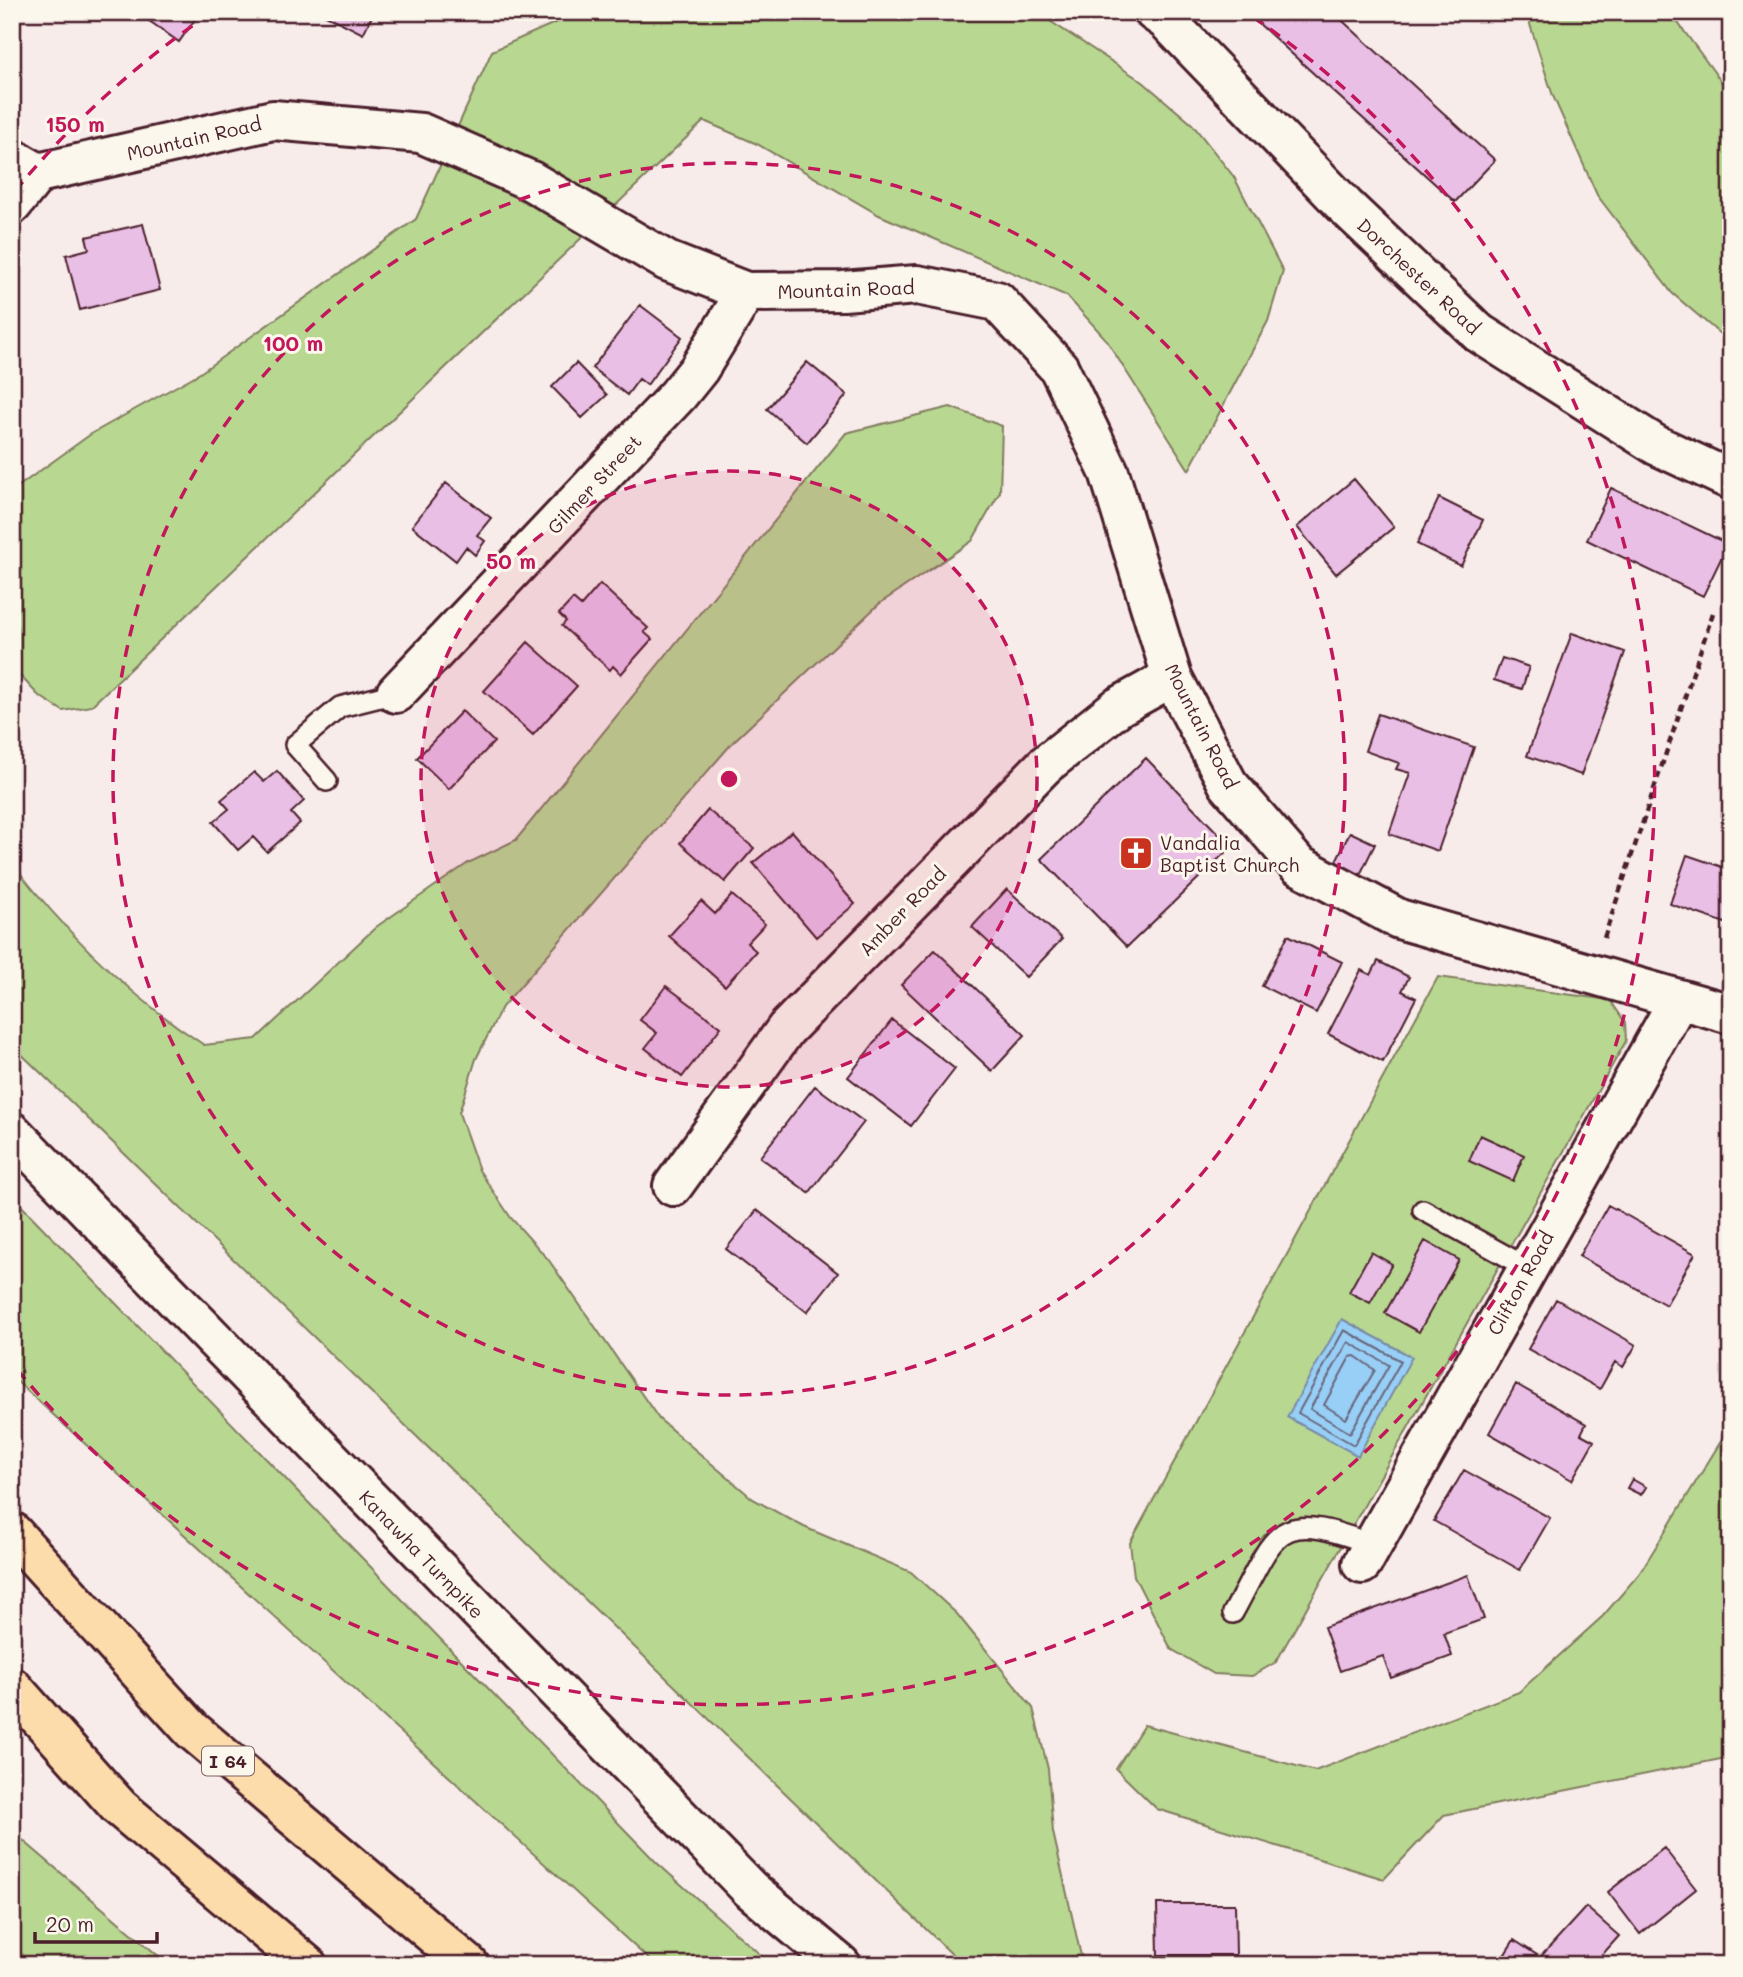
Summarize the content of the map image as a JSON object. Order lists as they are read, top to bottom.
{
  "streets": {
    "highway": ["I 64"],
    "street": [
      "Mountain Road",
      "Dorchester Road",
      "Gilmer Street",
      "Amber Road",
      "Clifton Road",
      "Kanawha Turnpike"
    ]
  },
  "crossings": [
    ["Mountain Road", "Gilmer Street"],
    ["Mountain Road", "Amber Road"],
    ["Mountain Road", "Clifton Road"]
  ],
  "places": {
    "church": ["Vandalia Baptist Church"]
  },
  "scale_bar": "20 m",
  "rings": ["150 m", "100 m", "50 m"]
}
